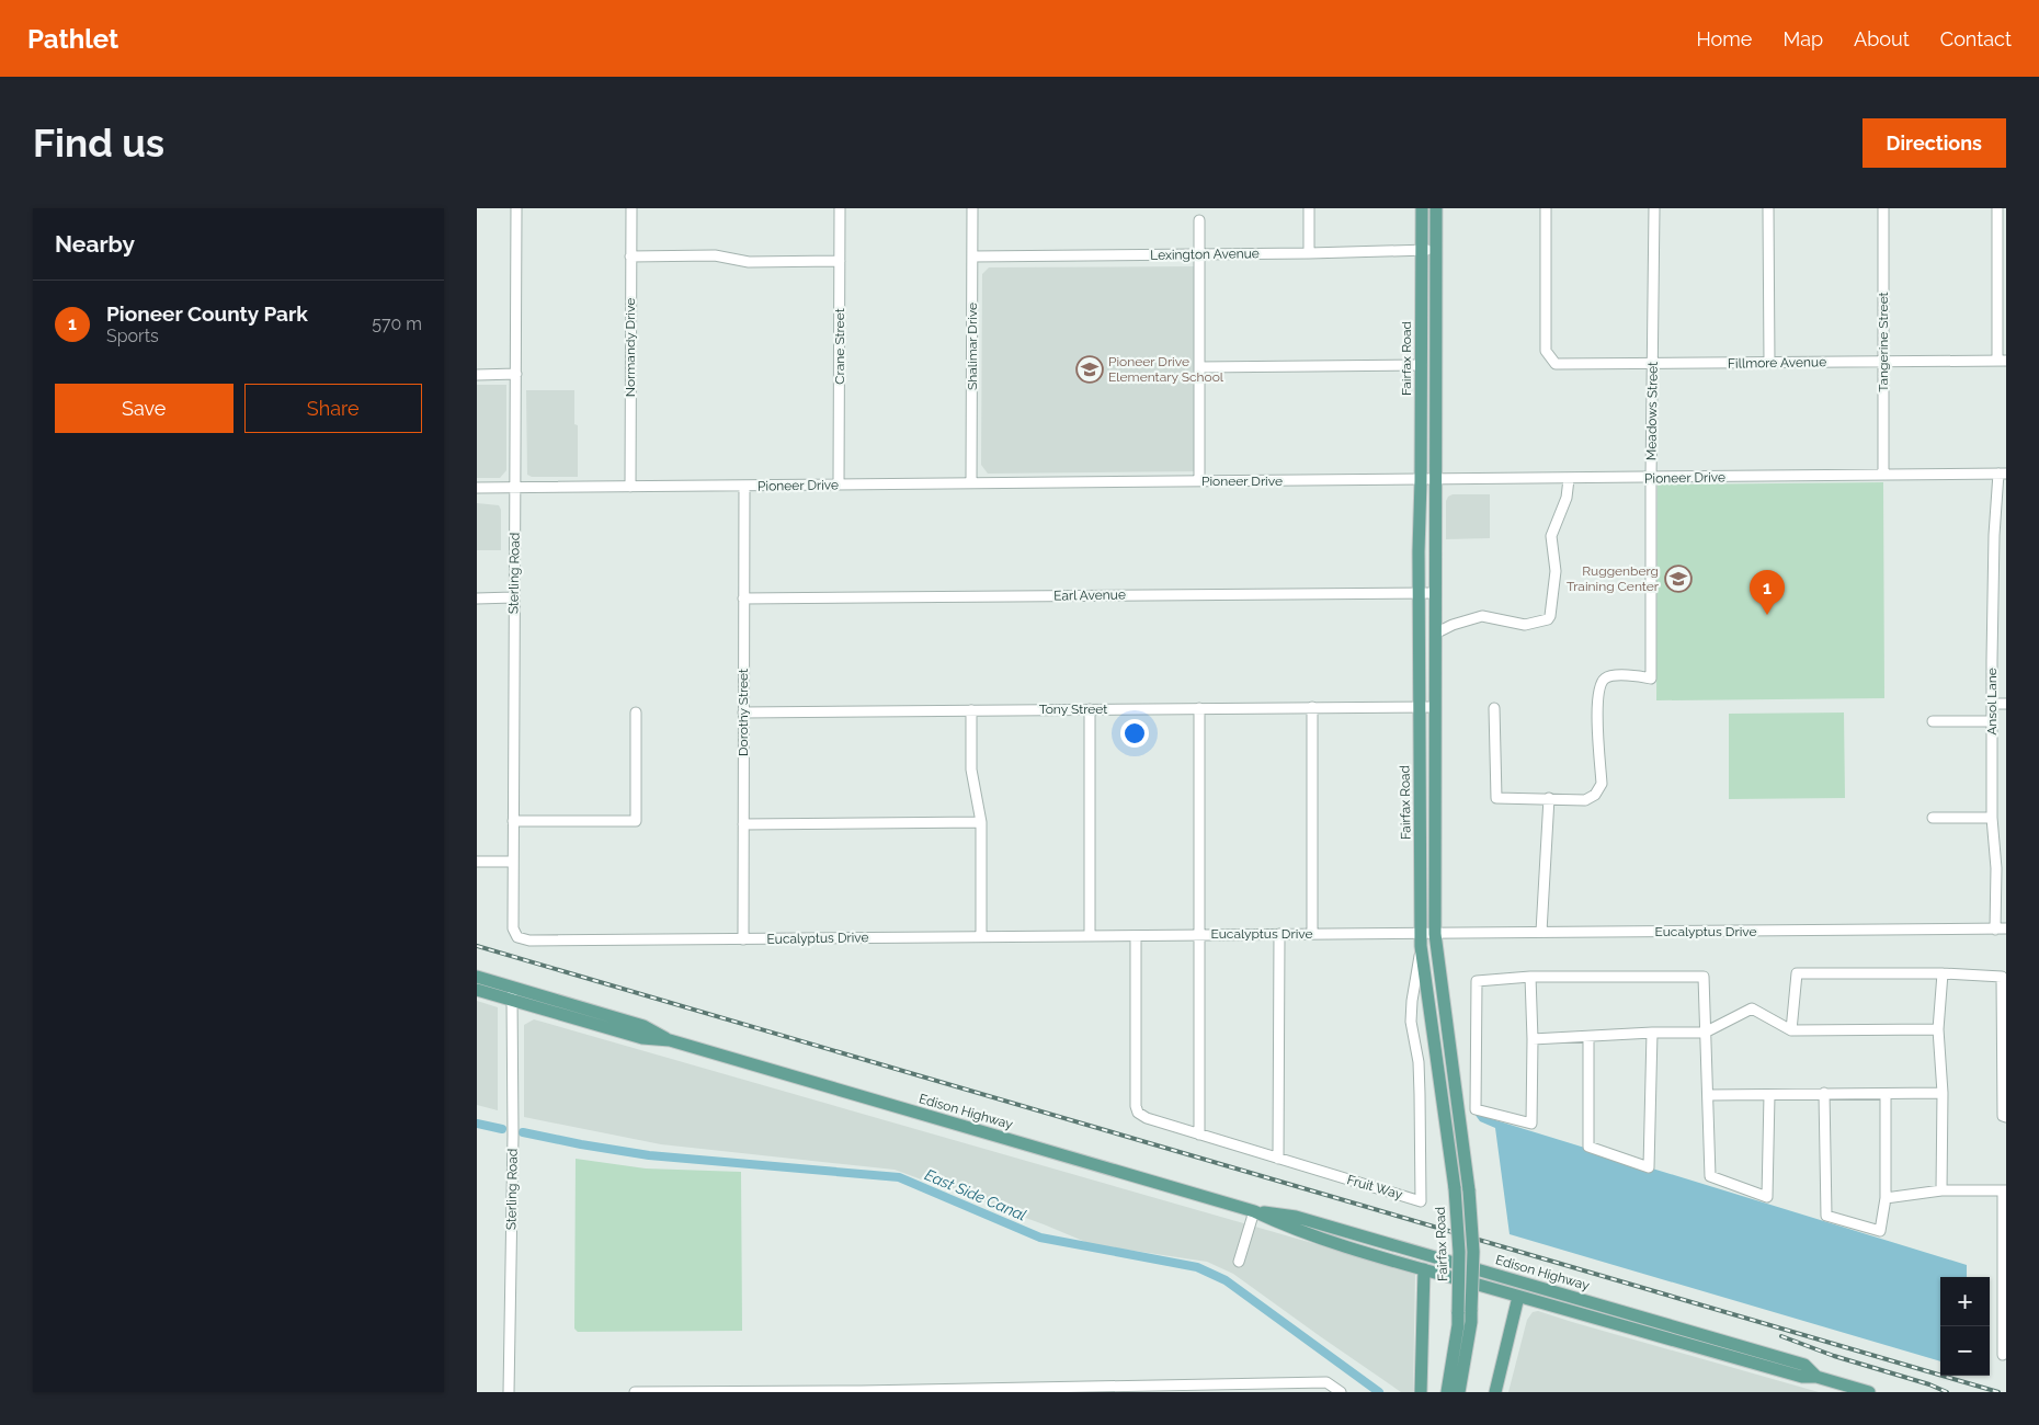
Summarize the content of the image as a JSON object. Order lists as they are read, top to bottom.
{
  "streets": {
    "main road": ["Fairfax Road", "Edison Highway"],
    "street": [
      "Lexington Avenue",
      "Tangerine Street",
      "Crane Street",
      "Shalimar Drive",
      "Normandy Drive",
      "Fillmore Avenue",
      "Meadows Street",
      "Pioneer Drive",
      "Sterling Road",
      "Earl Avenue",
      "Ansol Lane",
      "Tony Street",
      "Dorothy Street",
      "Eucalyptus Drive",
      "Fruit Way"
    ]
  },
  "crossings": [
    ["Lexington Avenue", "Shalimar Drive"],
    ["Lexington Avenue", "Fairfax Road"],
    ["Tangerine Street", "Fillmore Avenue"],
    ["Tangerine Street", "Pioneer Drive"],
    ["Crane Street", "Pioneer Drive"],
    ["Shalimar Drive", "Pioneer Drive"],
    ["Normandy Drive", "Pioneer Drive"],
    ["Fairfax Road", "Pioneer Drive"],
    ["Fairfax Road", "Earl Avenue"],
    ["Fairfax Road", "Tony Street"],
    ["Fairfax Road", "Eucalyptus Drive"],
    ["Fairfax Road", "Fruit Way"],
    ["Fillmore Avenue", "Meadows Street"],
    ["Meadows Street", "Pioneer Drive"],
    ["Pioneer Drive", "Sterling Road"],
    ["Pioneer Drive", "Ansol Lane"],
    ["Pioneer Drive", "Dorothy Street"],
    ["Sterling Road", "Eucalyptus Drive"],
    ["Sterling Road", "Edison Highway"],
    ["Earl Avenue", "Dorothy Street"],
    ["Ansol Lane", "Eucalyptus Drive"],
    ["Tony Street", "Dorothy Street"],
    ["Dorothy Street", "Eucalyptus Drive"],
    ["Eucalyptus Drive", "Fruit Way"]
  ],
  "water": ["East Side Canal"],
  "places": {
    "school or university": ["Pioneer Drive Elementary School", "Ruggenberg Training Center"]
  },
  "page": {
    "header": "Pathlet",
    "nav": [
      "Home",
      "Map",
      "About",
      "Contact"
    ],
    "buttons": [
      "Directions",
      ["Save", "Share"]
    ],
    "title": "Find us",
    "heading": "Nearby",
    "list": [
      {
        "mark": "1",
        "name": "Pioneer County Park",
        "note": "Sports",
        "value": "570 m"
      }
    ],
    "pins": "1",
    "map_buttons": ["+", "−"]
  }
}
